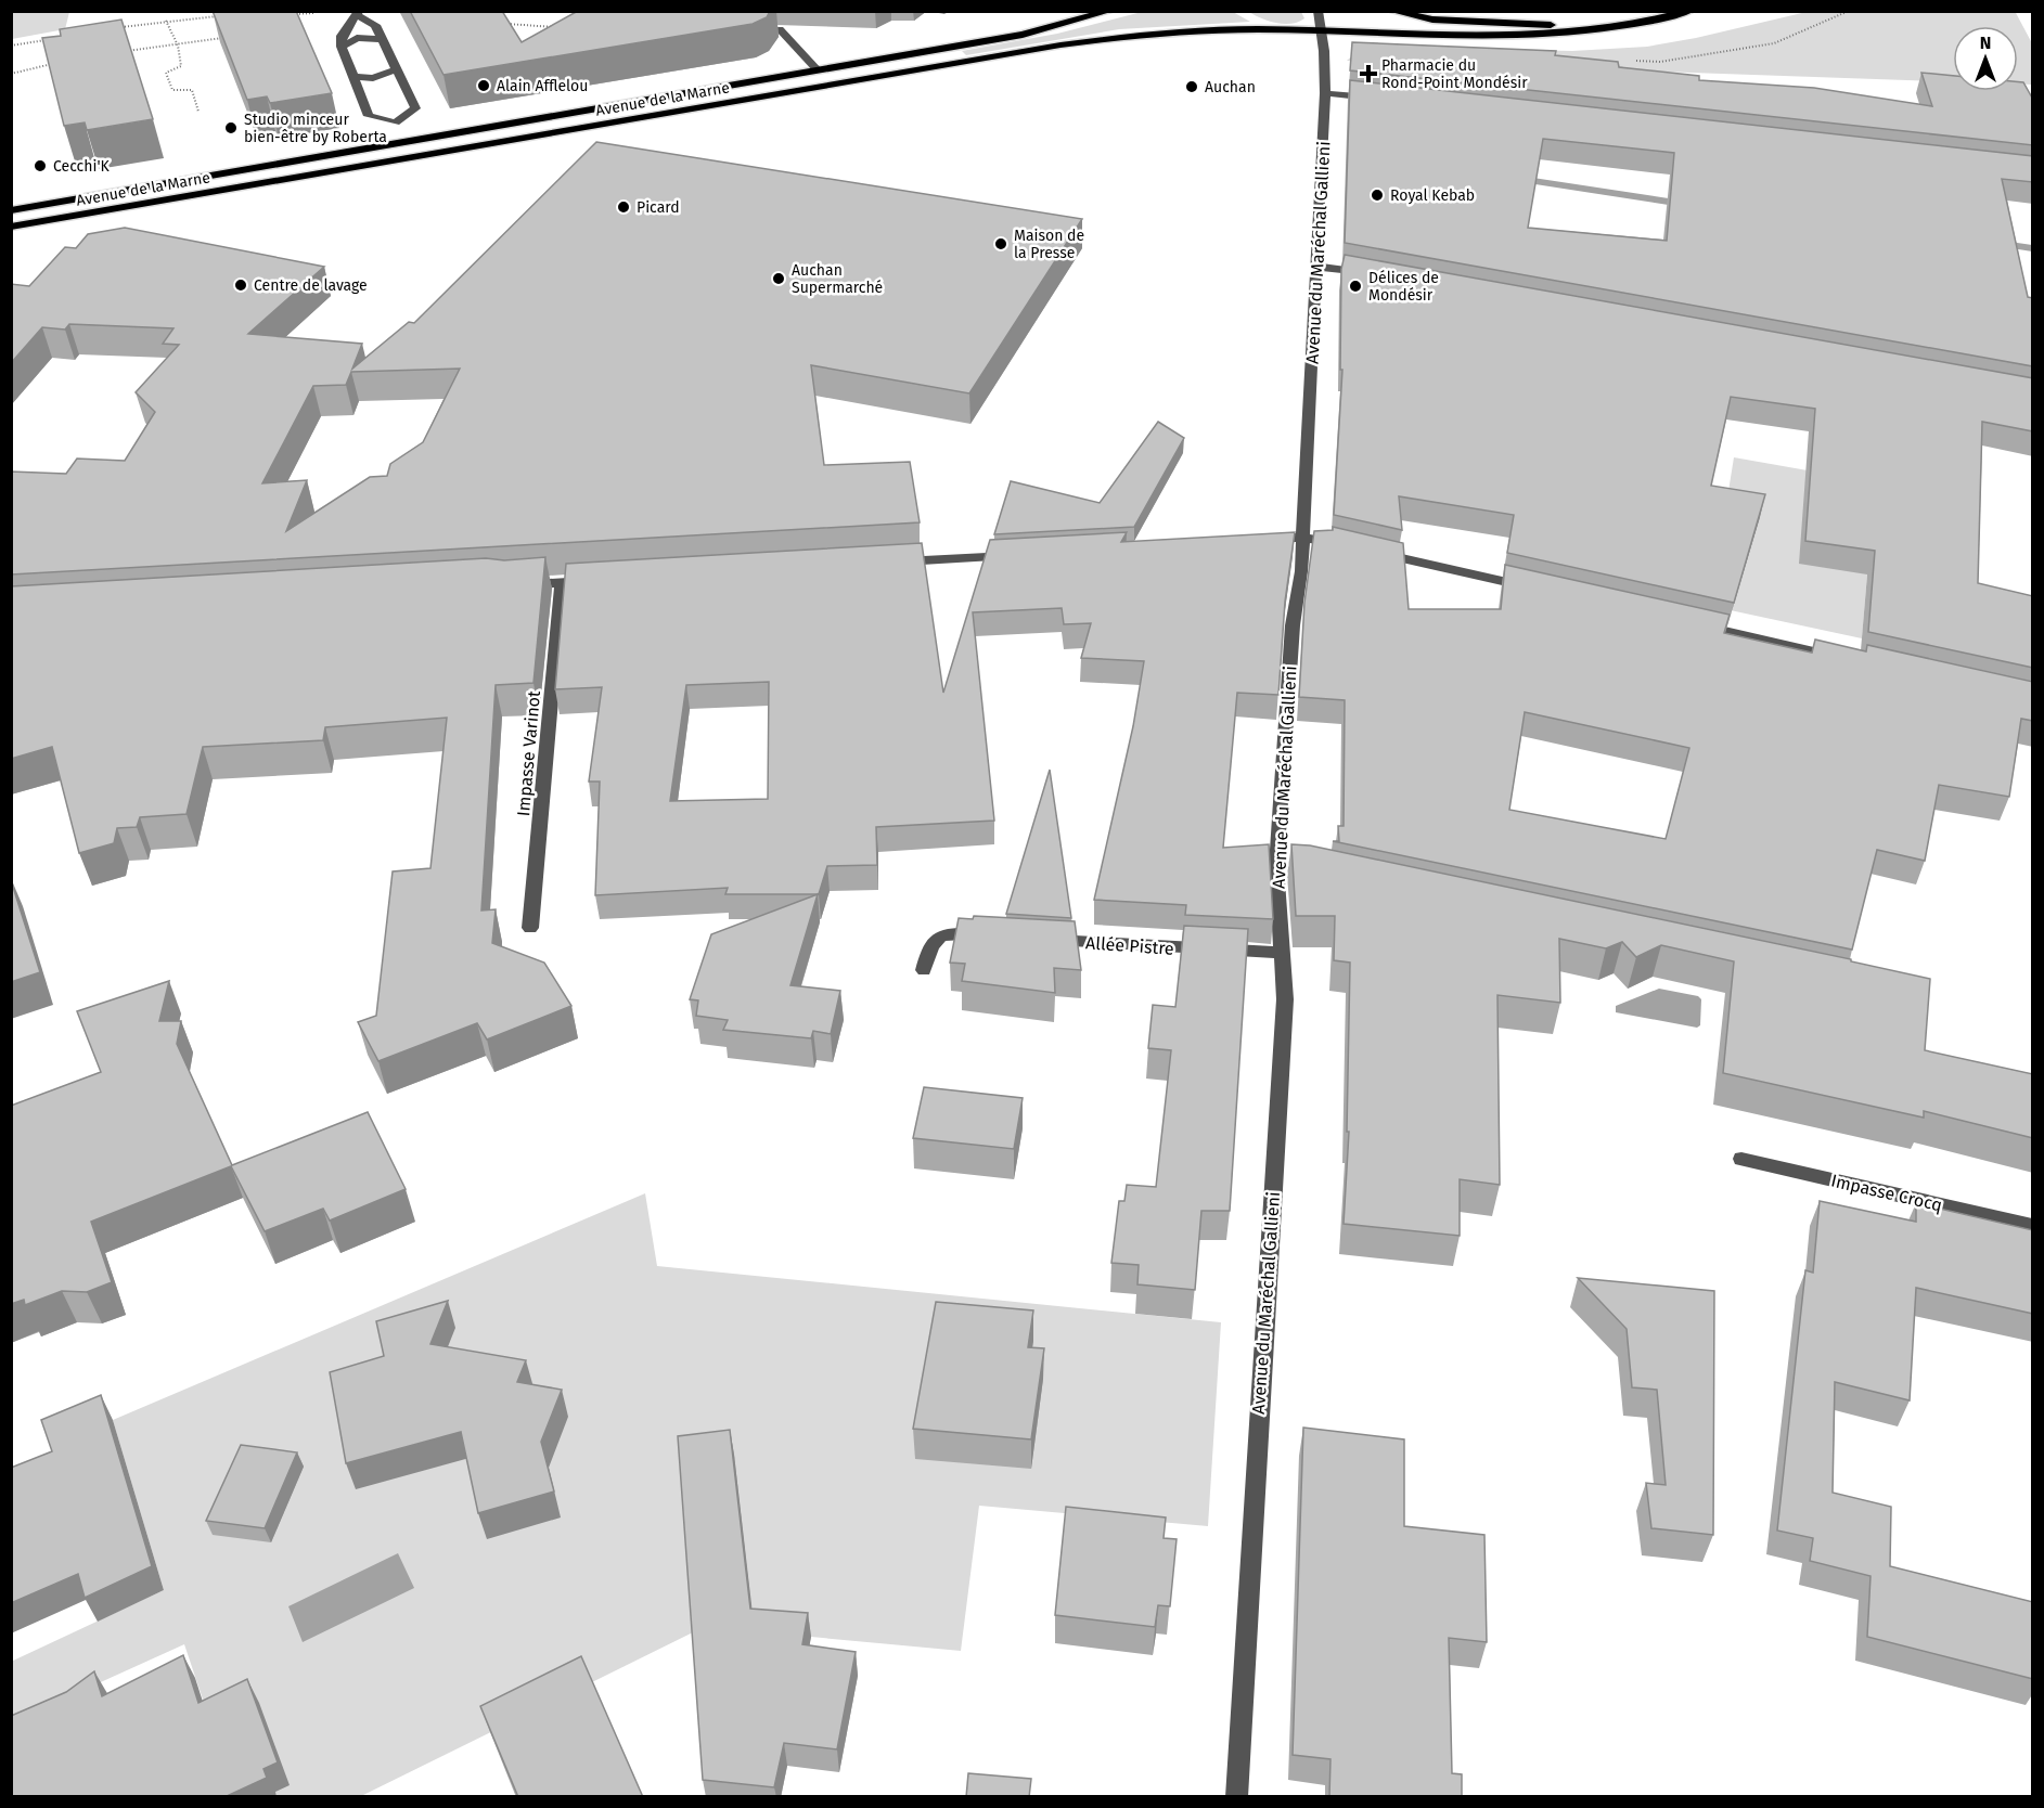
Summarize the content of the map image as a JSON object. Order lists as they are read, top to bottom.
{
  "streets": {
    "main road": ["Avenue de la Marne"],
    "street": [
      "Avenue du Maréchal Gallieni",
      "Impasse Varinot",
      "Allée Pistre",
      "Impasse Crocq"
    ]
  },
  "crossings": [
    ["Avenue de la Marne", "Avenue du Maréchal Gallieni"],
    ["Avenue du Maréchal Gallieni", "Allée Pistre"]
  ],
  "places": {
    "health": ["Pharmacie du Rond-Point Mondésir"],
    "other": [
      "Alain Afflelou",
      "Auchan",
      "Studio minceur bien-être by Roberta",
      "Cecchi'K",
      "Royal Kebab",
      "Picard",
      "Maison de la Presse",
      "Auchan Supermarché",
      "Centre de lavage",
      "Délices de Mondésir"
    ]
  },
  "north": "top"
}
